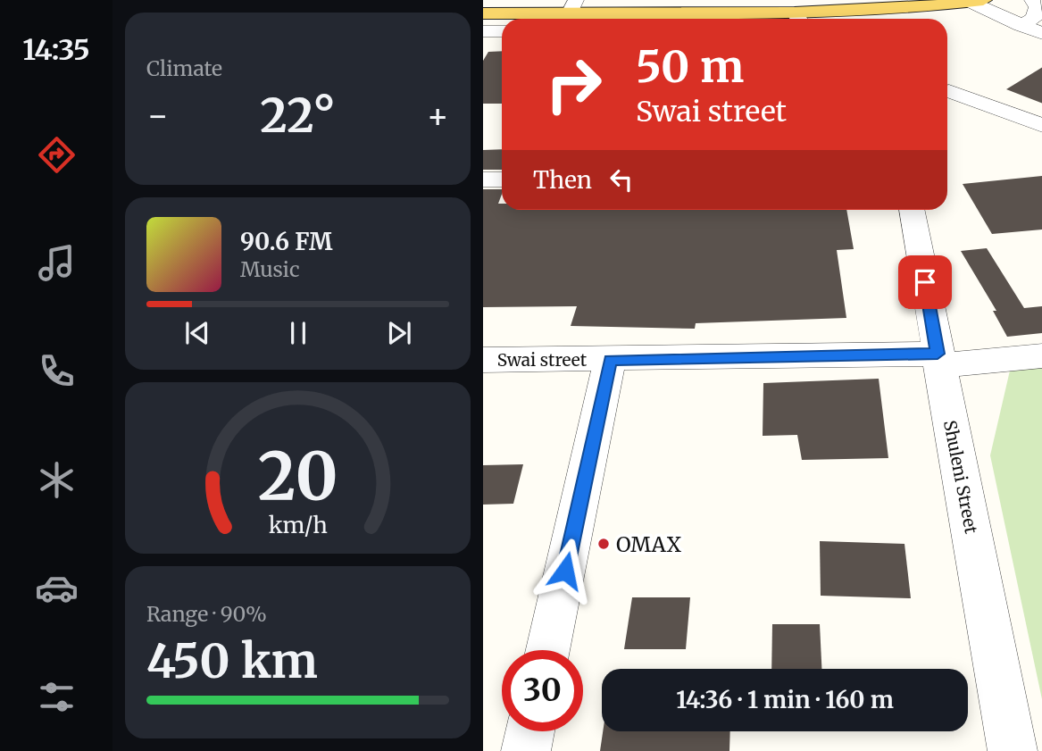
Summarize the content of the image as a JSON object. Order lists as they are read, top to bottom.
{
  "streets": {
    "street": ["Swai street", "Shuleni Street"]
  },
  "crossings": [
    ["Swai street", "Shuleni Street"]
  ],
  "places": ["OMAX"],
  "page": {
    "tabs": "14:35",
    "tile": [
      "Climate",
      ["Range · 90%", "450 km"]
    ],
    "turn": ["50 m", "Swai street"],
    "heat": ["−", "22°", "+"],
    "then": "Then",
    "song": ["90.6 FM", "Music"],
    "limit": "30",
    "trip": "14:36 · 1 min · 160 m",
    "gauge": ["20", "km/h"]
  }
}
